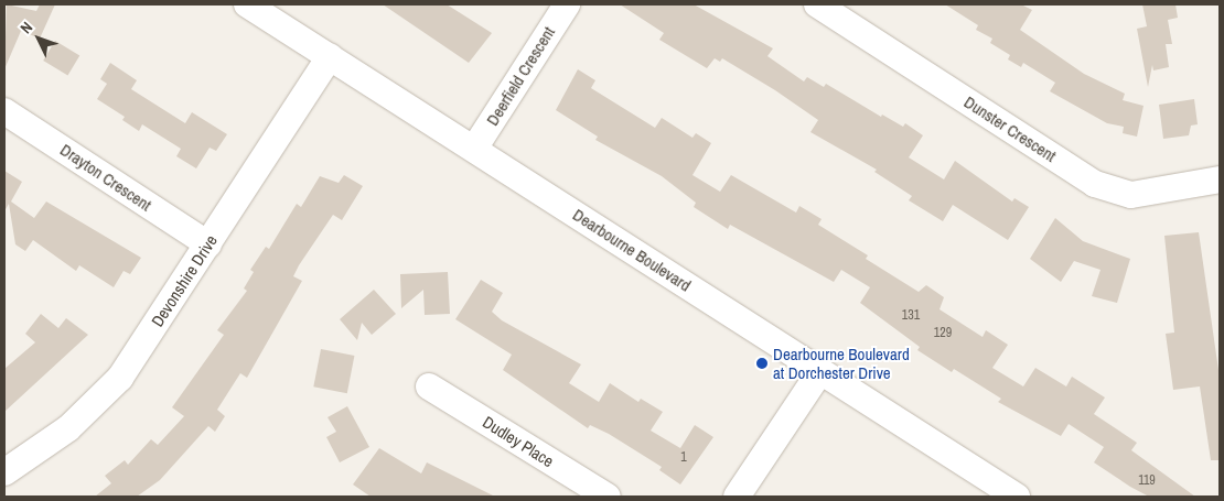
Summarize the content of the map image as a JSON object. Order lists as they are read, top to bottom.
{
  "streets": {
    "street": [
      "Deerfield Crescent",
      "Dunster Crescent",
      "Drayton Crescent",
      "Dearbourne Boulevard",
      "Devonshire Drive",
      "Dudley Place"
    ]
  },
  "crossings": [
    ["Deerfield Crescent", "Dearbourne Boulevard"],
    ["Drayton Crescent", "Devonshire Drive"],
    ["Dearbourne Boulevard", "Devonshire Drive"]
  ],
  "places": ["Dearbourne Boulevard at Dorchester Drive"],
  "house_numbers": [
    "131",
    "129",
    "1",
    "119"
  ],
  "north": "top left"
}
